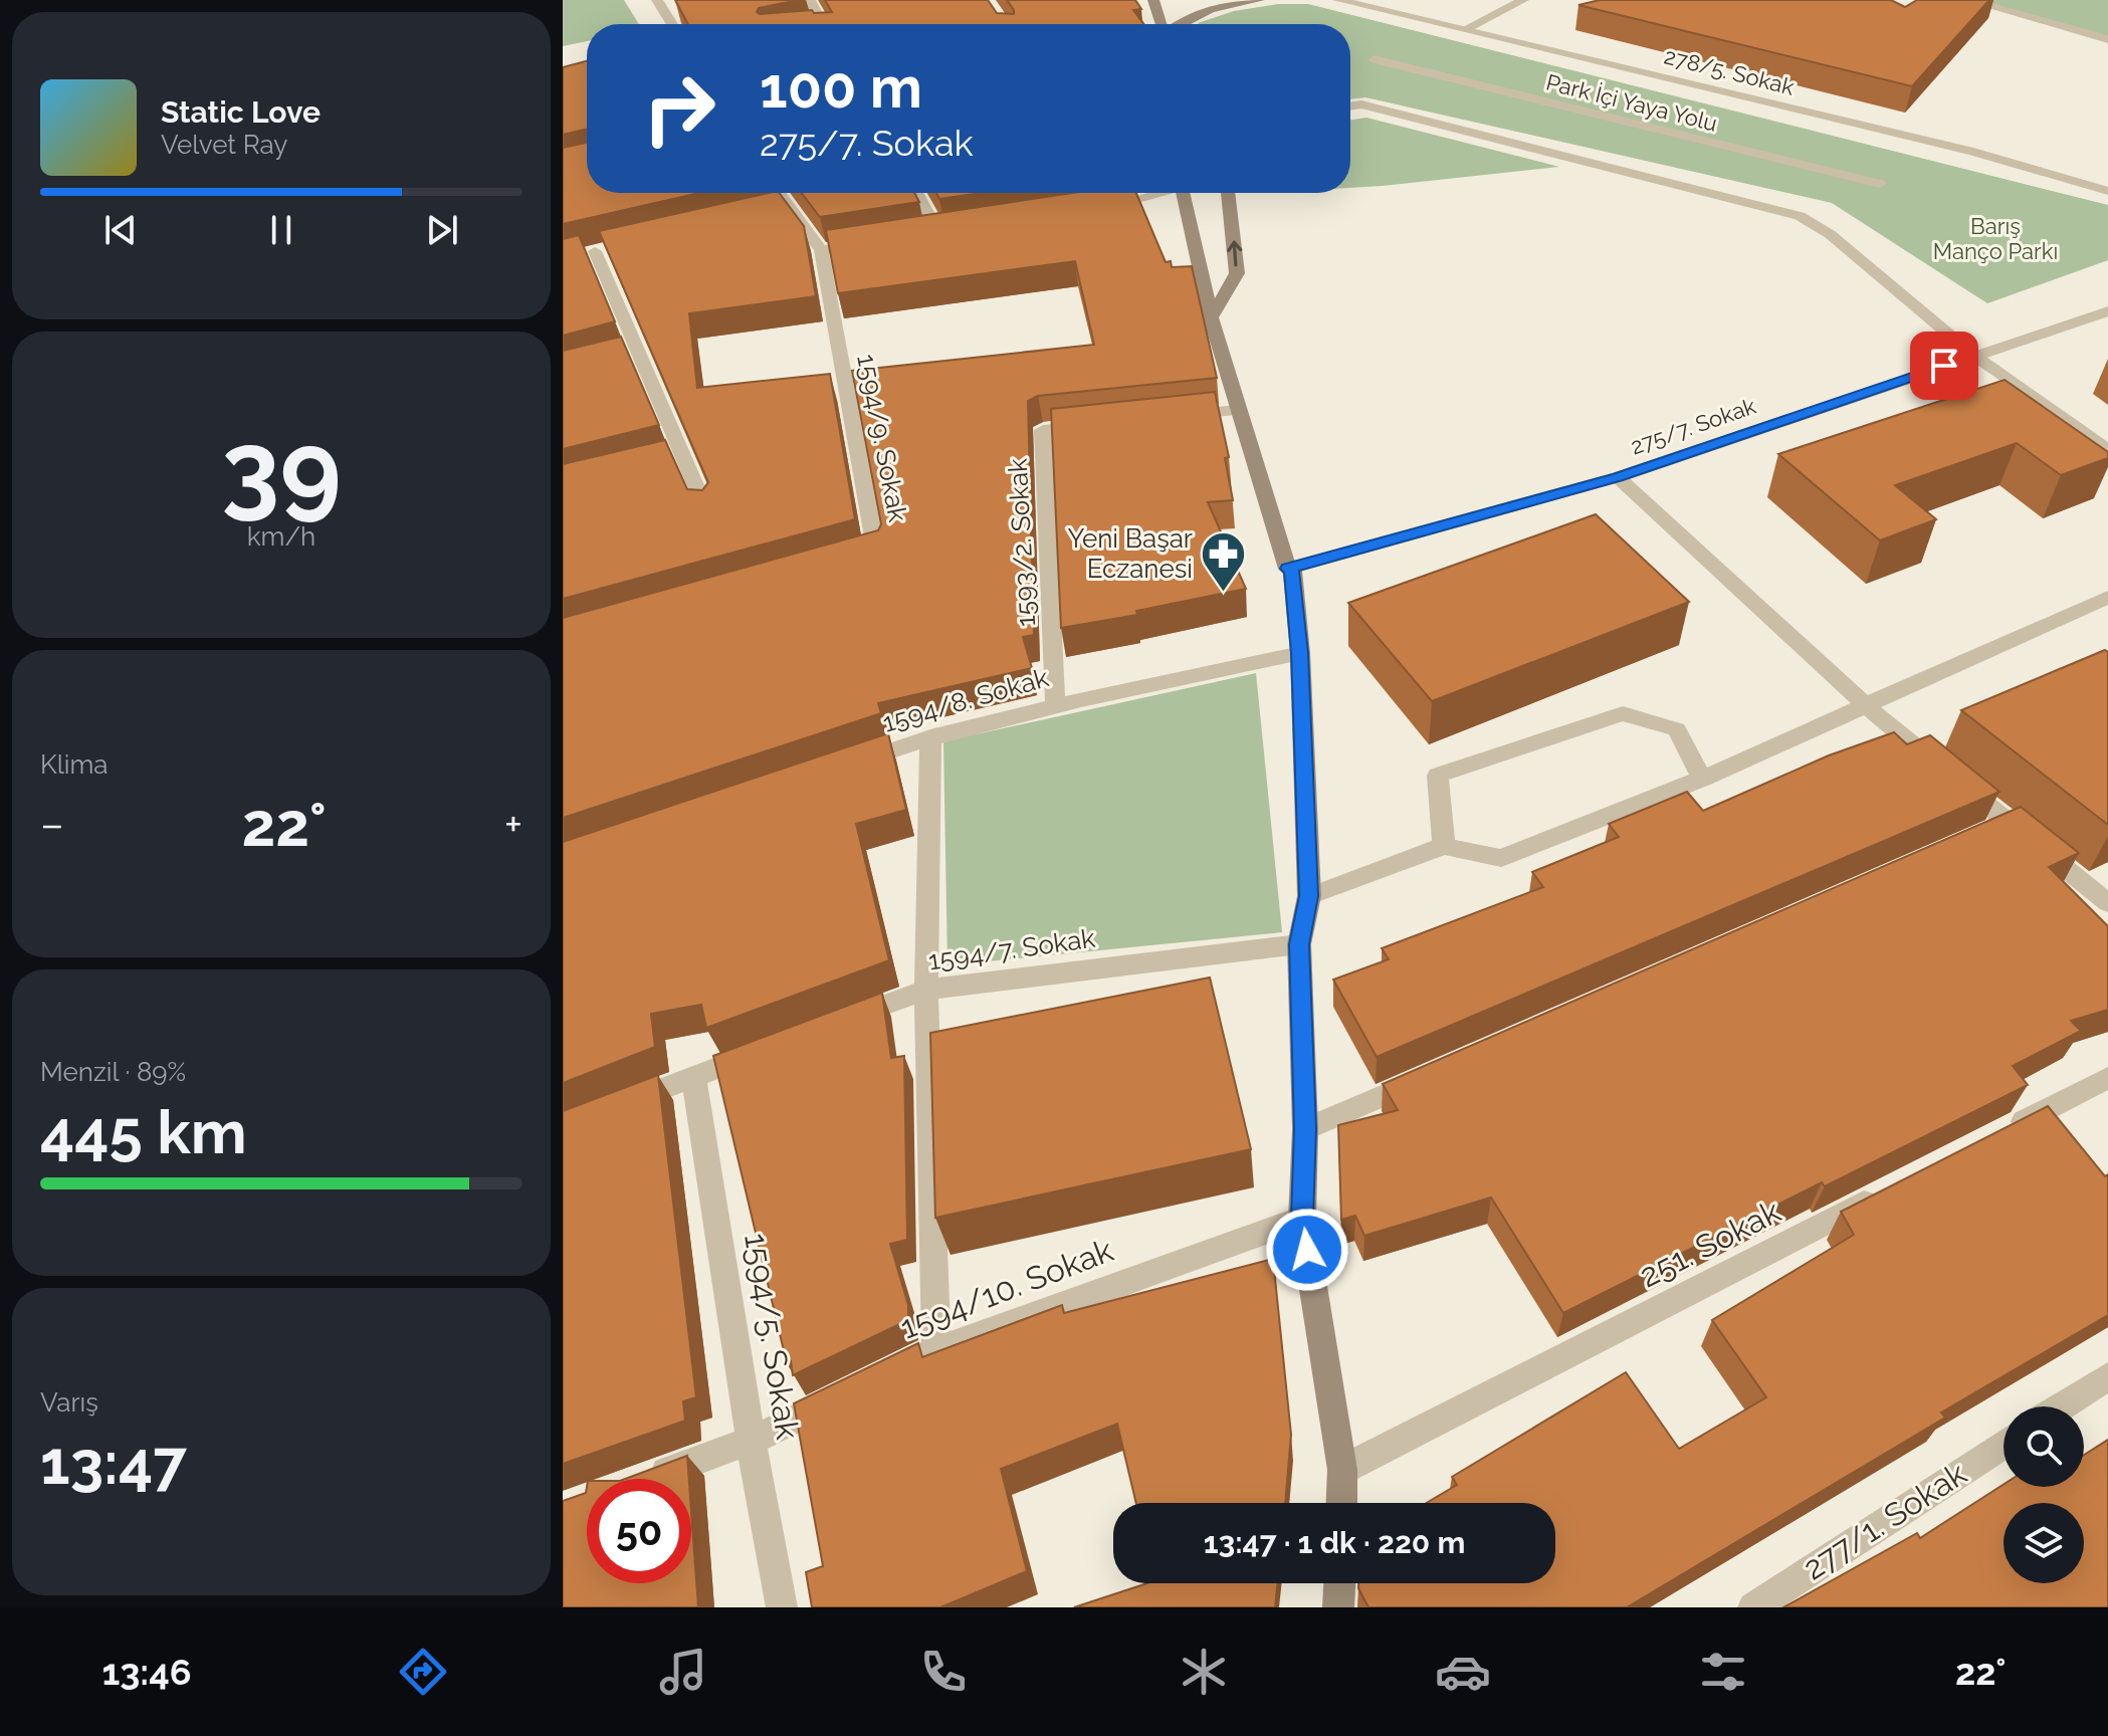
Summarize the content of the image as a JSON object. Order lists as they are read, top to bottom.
{
  "streets": {
    "street": [
      "278/5. Sokak",
      "Park İçi Yaya Yolu",
      "275/7. Sokak",
      "1594/9. Sokak",
      "1593/2. Sokak",
      "1594/8. Sokak",
      "1594/7. Sokak",
      "251. Sokak",
      "1594/10. Sokak",
      "1594/5. Sokak",
      "277/1. Sokak"
    ]
  },
  "crossings": [
    ["1593/2. Sokak", "1594/8. Sokak"],
    ["1594/10. Sokak", "1594/5. Sokak"]
  ],
  "parks": ["Barış Manço Parkı"],
  "places": {
    "pharmacy": ["Yeni Başar Eczanesi"]
  },
  "page": {
    "turn": ["100 m", "275/7. Sokak"],
    "song": ["Static Love", "Velvet Ray"],
    "tile": [
      ["39", "km/h"],
      "Klima",
      ["Menzil · 89%", "445 km"],
      ["Varış", "13:47"]
    ],
    "heat": ["−", "22°", "+"],
    "limit": "50",
    "trip": "13:47 · 1 dk · 220 m",
    "tabs": ["13:46", "22°"]
  }
}
